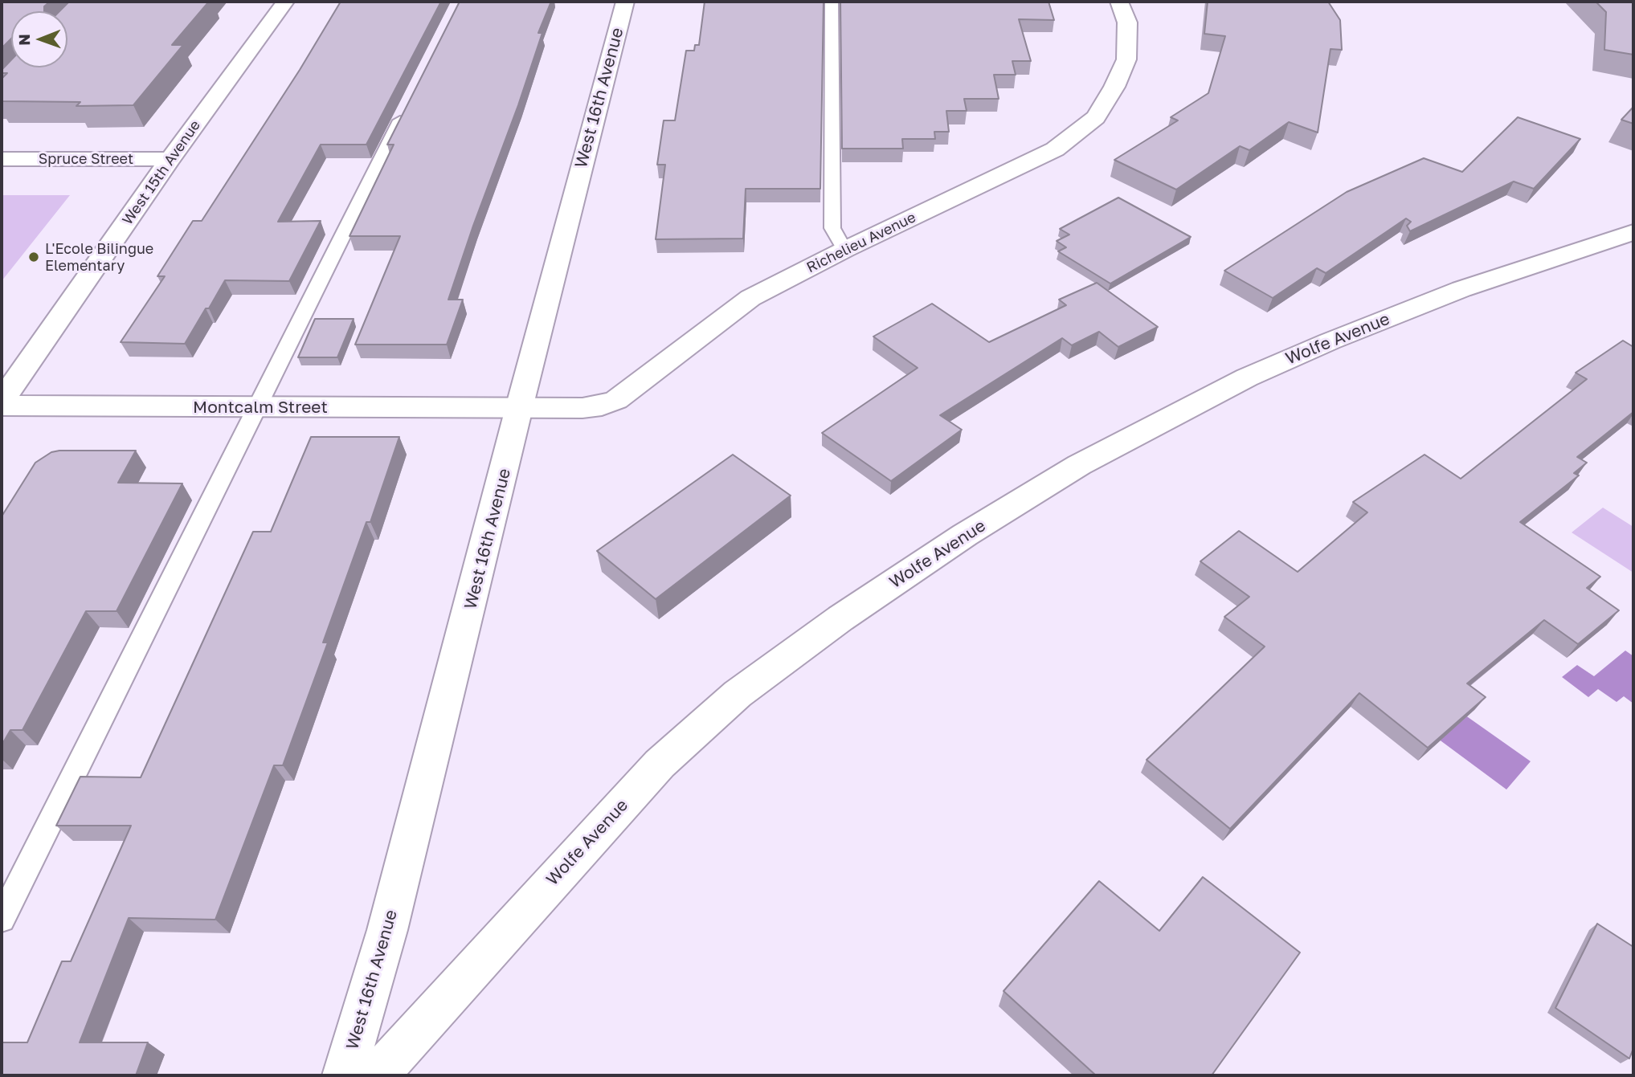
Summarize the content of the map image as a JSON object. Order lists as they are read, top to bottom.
{
  "streets": {
    "street": [
      "West 16th Avenue",
      "Spruce Street",
      "West 15th Avenue",
      "Richelieu Avenue",
      "Wolfe Avenue",
      "Montcalm Street"
    ]
  },
  "crossings": [
    ["West 16th Avenue", "Richelieu Avenue"],
    ["West 16th Avenue", "Montcalm Street"],
    ["Spruce Street", "West 15th Avenue"],
    ["Richelieu Avenue", "Montcalm Street"]
  ],
  "places": ["L'Ecole Bilingue Elementary"],
  "north": "left"
}
